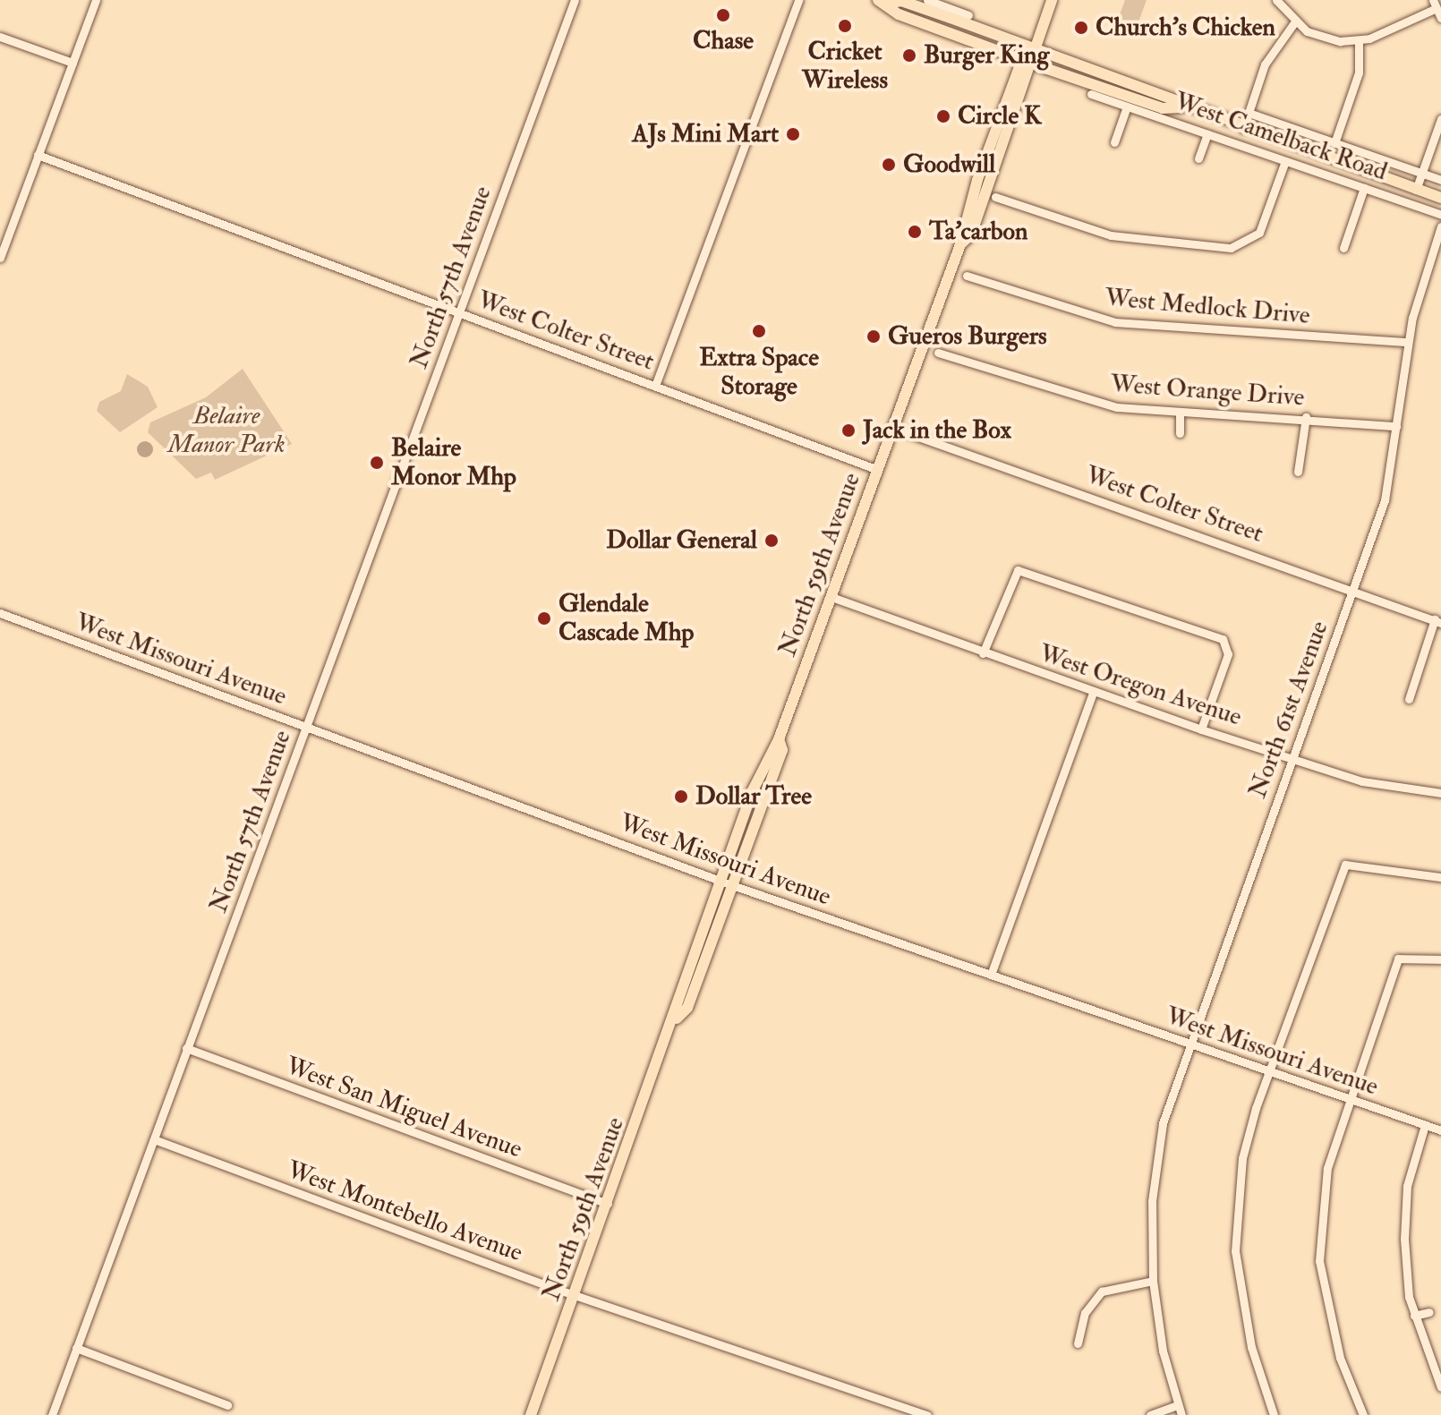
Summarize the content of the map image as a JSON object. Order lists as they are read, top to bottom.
{
  "streets": {
    "main road": ["West Camelback Road", "North 59th Avenue"],
    "street": [
      "North 57th Avenue",
      "West Medlock Drive",
      "West Colter Street",
      "West Orange Drive",
      "West Missouri Avenue",
      "West Oregon Avenue",
      "North 61st Avenue",
      "West San Miguel Avenue",
      "West Montebello Avenue"
    ]
  },
  "crossings": [
    ["West Camelback Road", "North 59th Avenue"],
    ["North 57th Avenue", "West Colter Street"],
    ["North 57th Avenue", "West Missouri Avenue"],
    ["North 57th Avenue", "West San Miguel Avenue"],
    ["North 57th Avenue", "West Montebello Avenue"],
    ["West Medlock Drive", "North 61st Avenue"],
    ["West Colter Street", "North 59th Avenue"],
    ["West Colter Street", "North 61st Avenue"],
    ["West Orange Drive", "North 61st Avenue"],
    ["North 59th Avenue", "West Missouri Avenue"],
    ["North 59th Avenue", "West Oregon Avenue"],
    ["North 59th Avenue", "West San Miguel Avenue"],
    ["North 59th Avenue", "West Montebello Avenue"],
    ["West Missouri Avenue", "North 61st Avenue"],
    ["West Oregon Avenue", "North 61st Avenue"]
  ],
  "parks": ["Belaire Manor Park"],
  "places": [
    "Chase",
    "Cricket Wireless",
    "Church's Chicken",
    "Burger King",
    "Circle K",
    "AJs Mini Mart",
    "Goodwill",
    "Ta'carbon",
    "Extra Space Storage",
    "Gueros Burgers",
    "Jack in the Box",
    "Belaire Monor Mhp",
    "Dollar General",
    "Glendale Cascade Mhp",
    "Dollar Tree"
  ]
}
